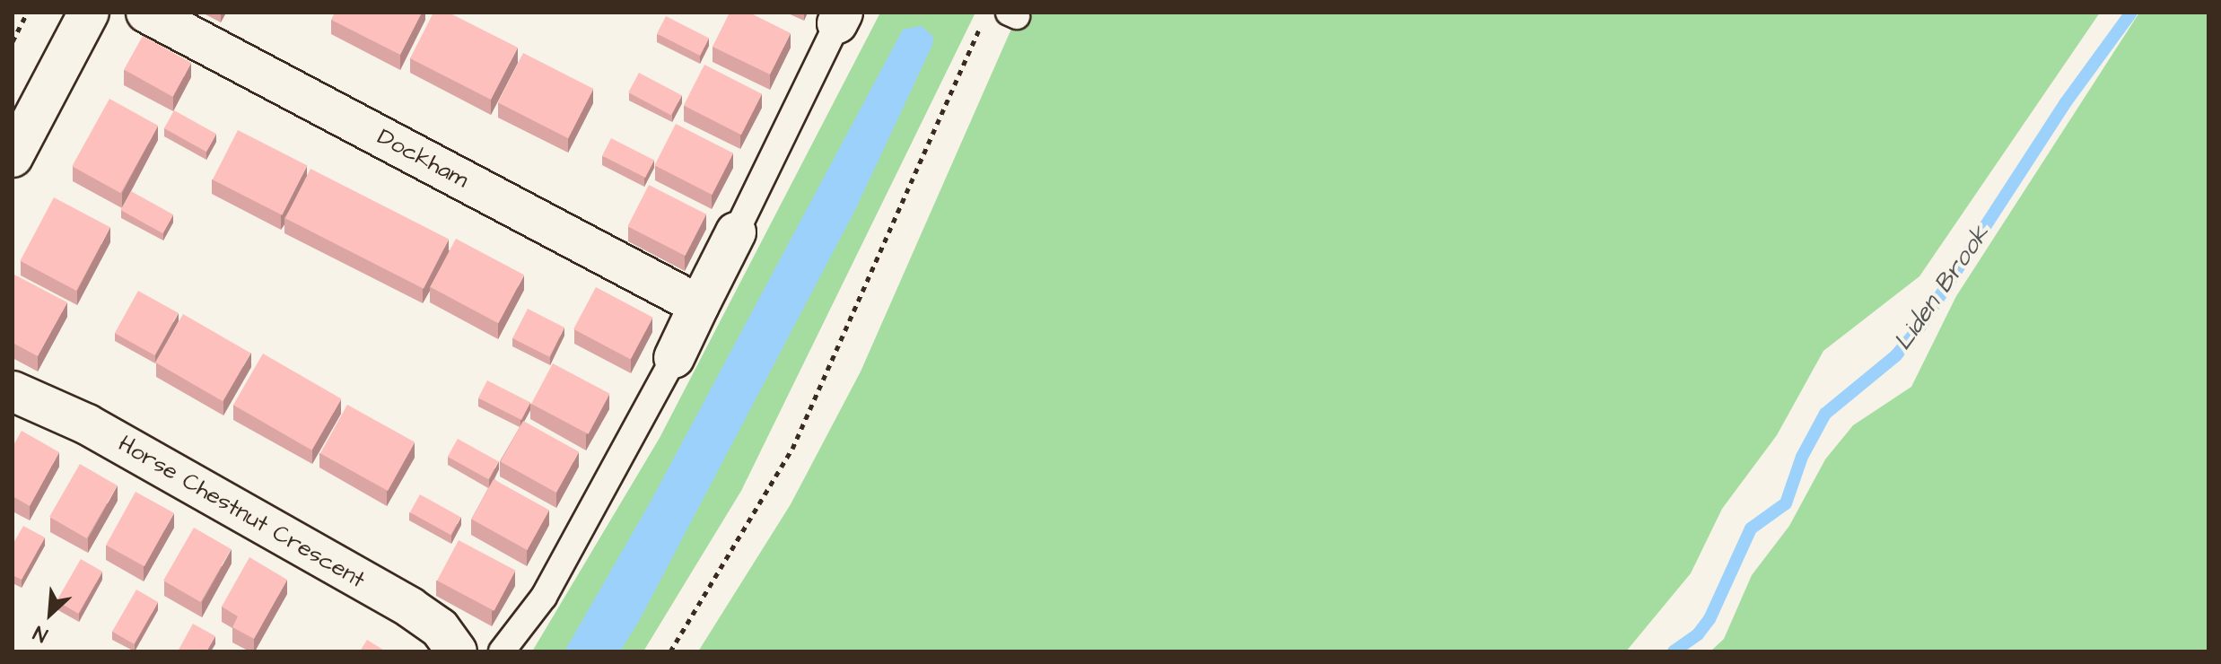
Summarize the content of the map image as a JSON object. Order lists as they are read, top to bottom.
{
  "streets": {
    "street": ["Dockham", "Horse Chestnut Crescent"]
  },
  "water": ["Liden Brook"],
  "north": "bottom left"
}
